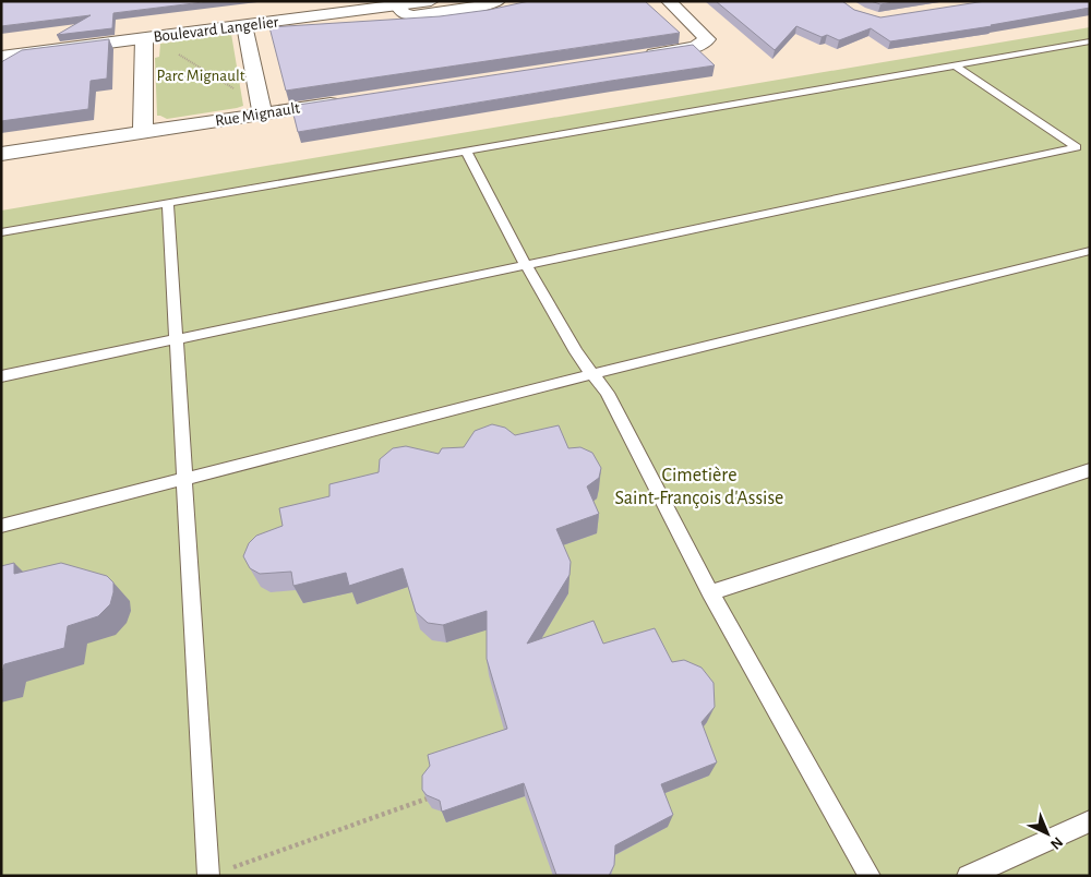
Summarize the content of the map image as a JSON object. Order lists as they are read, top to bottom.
{
  "streets": {
    "street": ["Boulevard Langelier", "Rue Mignault"]
  },
  "parks": ["Parc Mignault", "Cimetière Saint-François d'Assise"],
  "north": "bottom right"
}
